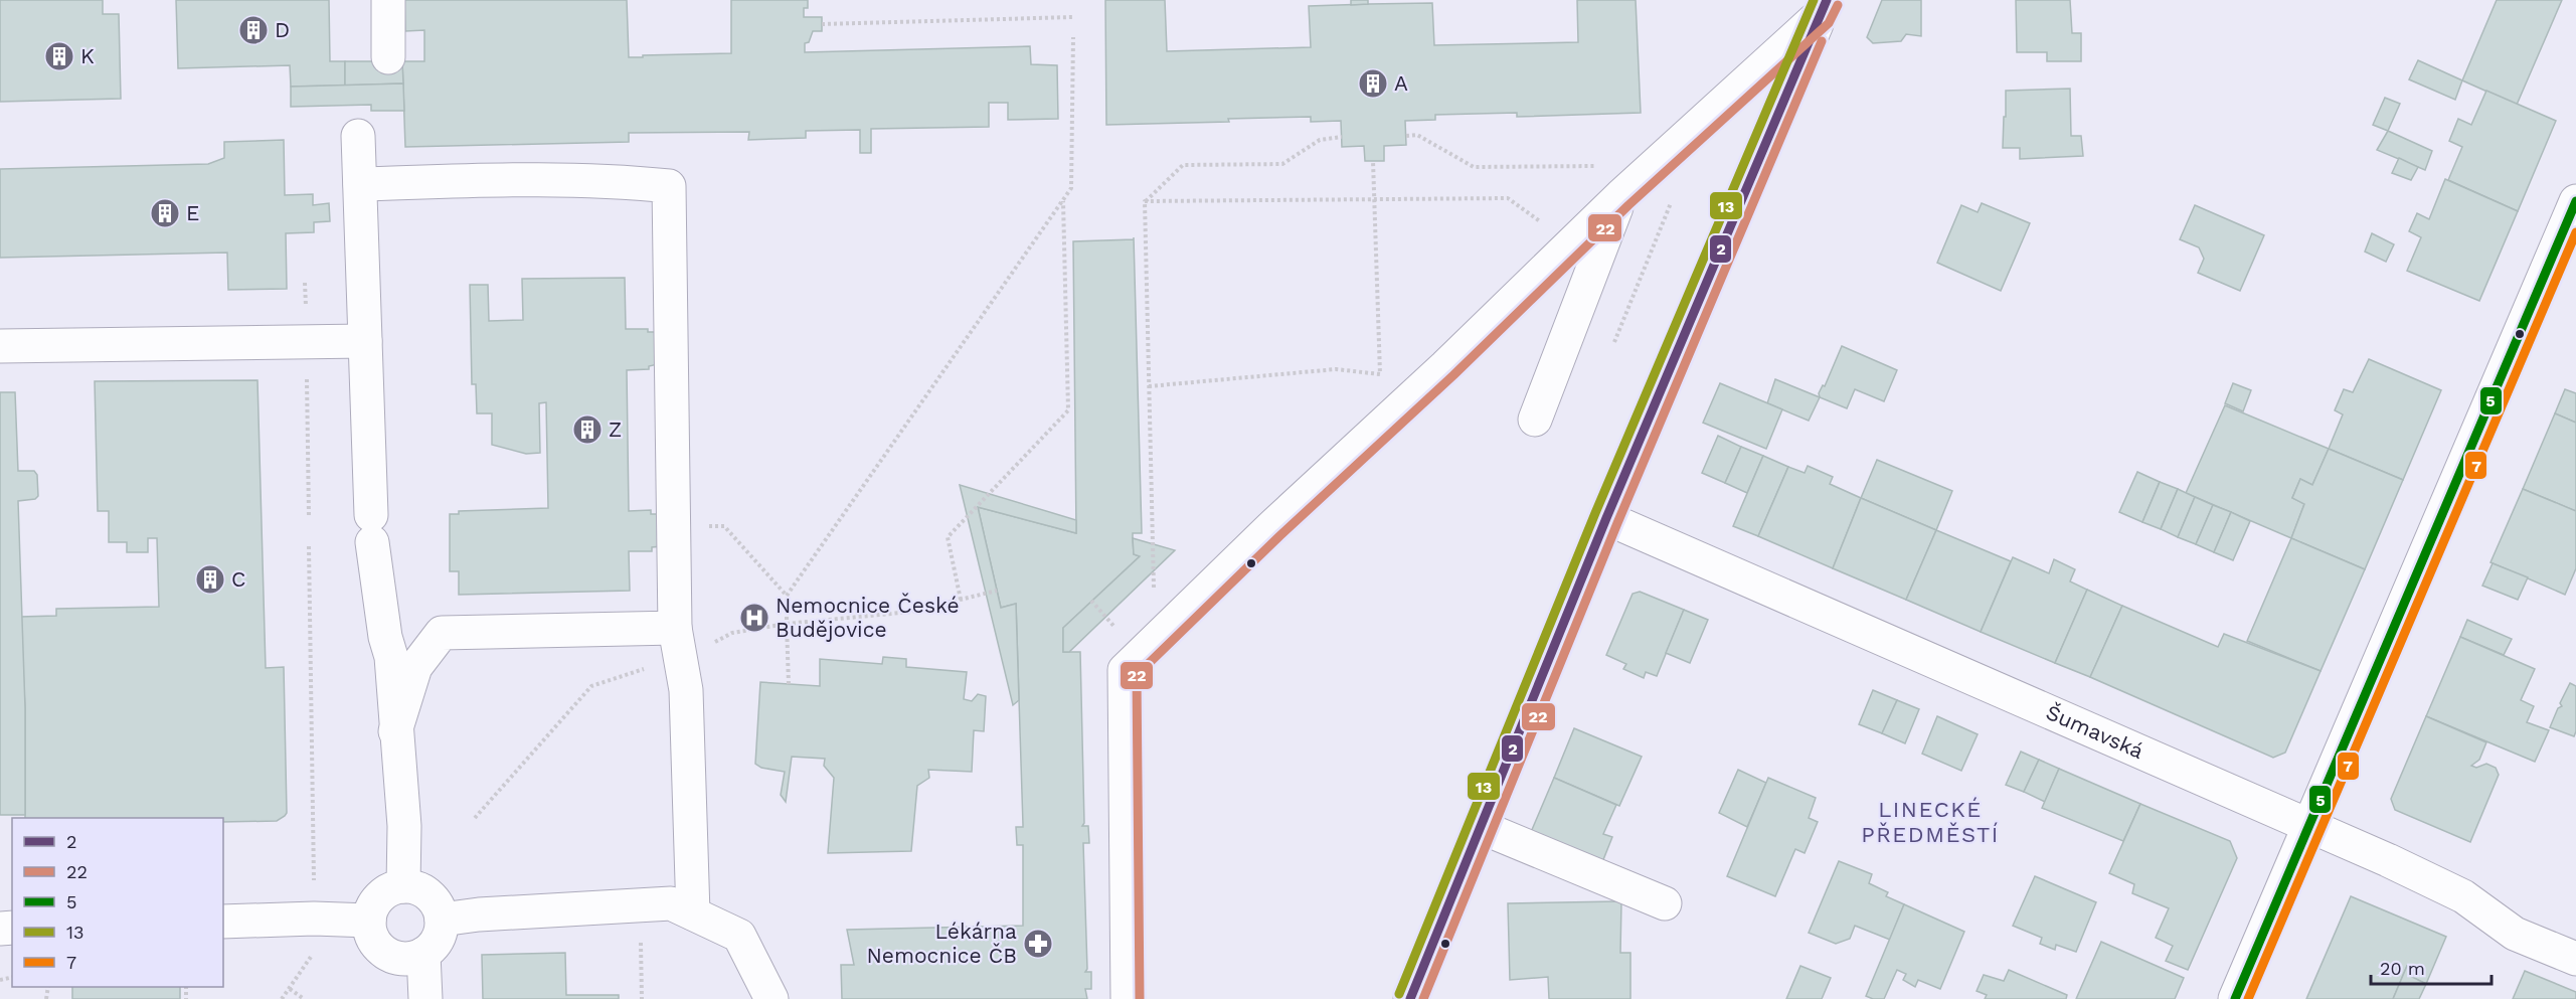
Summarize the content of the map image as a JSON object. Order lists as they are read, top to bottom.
{
  "streets": {
    "street": ["Šumavská"]
  },
  "districts": ["LINECKÉ PŘEDMĚSTÍ"],
  "places": {
    "building": [
      "D",
      "K",
      "A",
      "E",
      "Z",
      "C"
    ],
    "hospital": ["Nemocnice České Budějovice"],
    "pharmacy": ["Lékárna Nemocnice ČB"]
  },
  "lines": [
    "transit line 2",
    "transit line 13",
    "transit line 22",
    "transit line 5",
    "transit line 7"
  ],
  "legend": [
    "2",
    "22",
    "5",
    "13",
    "7"
  ],
  "scale_bar": "20 m"
}
